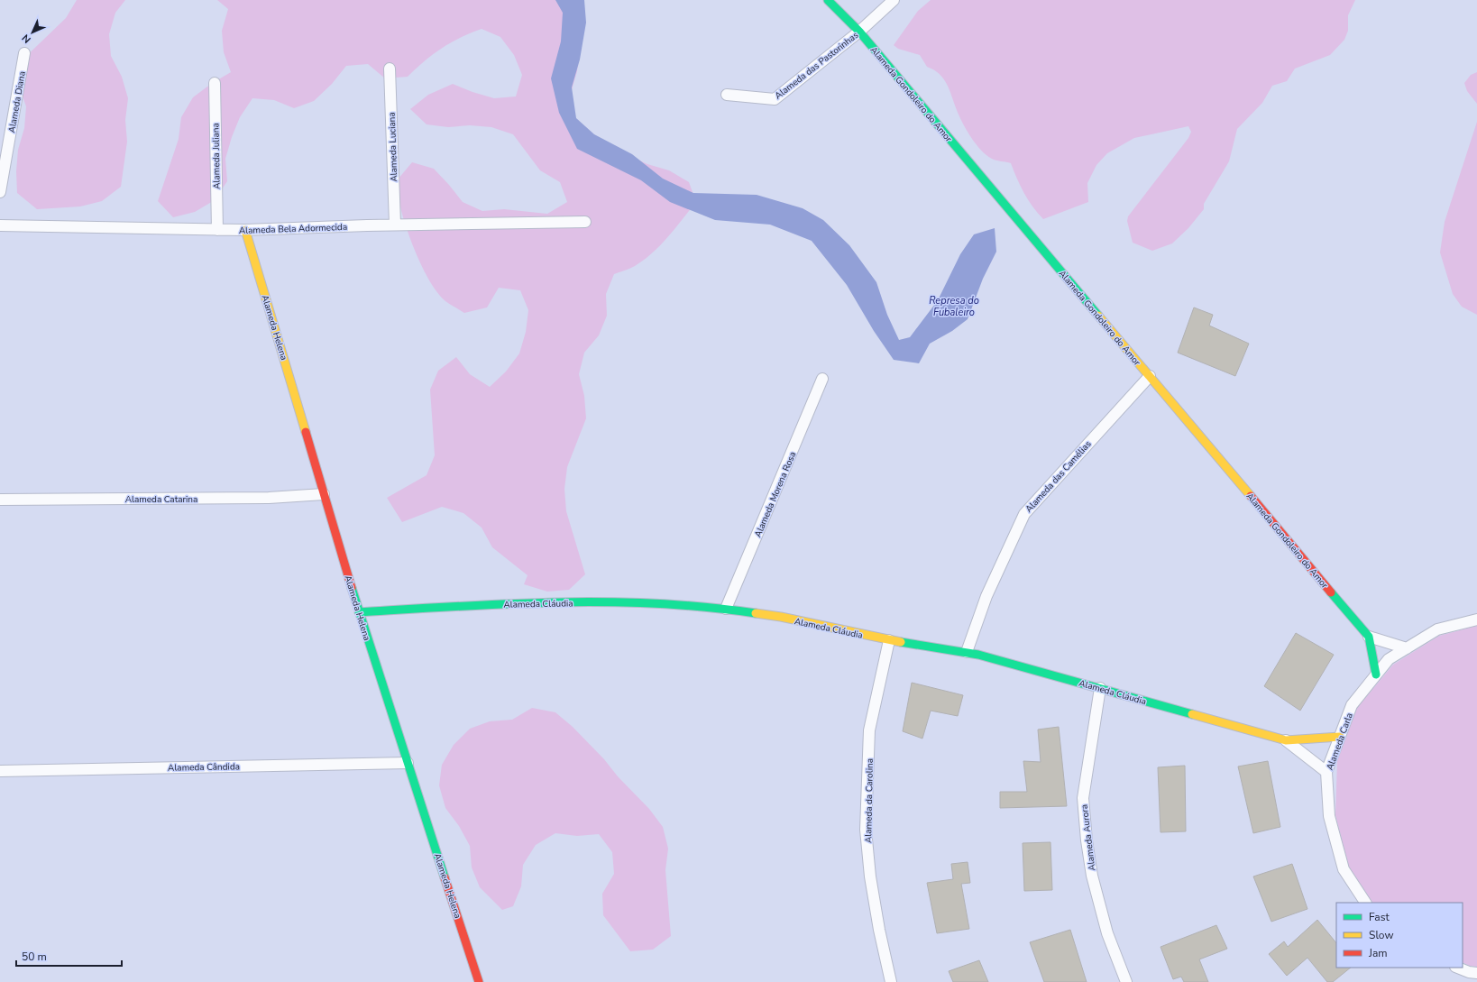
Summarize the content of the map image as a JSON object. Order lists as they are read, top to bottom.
{
  "streets": {
    "street": [
      "Alameda das Pastorinhas",
      "Alameda Gondoleiro do Amor",
      "Alameda Diana",
      "Alameda Luciana",
      "Alameda Juliana",
      "Alameda Bela Adormecida",
      "Alameda Helena",
      "Alameda das Camélias",
      "Alameda Morena Rosa",
      "Alameda Catarina",
      "Alameda Cláudia",
      "Alameda Carla",
      "Alameda Cândida",
      "Alameda da Carolina",
      "Alameda Aurora"
    ]
  },
  "crossings": [
    ["Alameda das Pastorinhas", "Alameda Gondoleiro do Amor"],
    ["Alameda Gondoleiro do Amor", "Alameda das Camélias"],
    ["Alameda Gondoleiro do Amor", "Alameda Carla"],
    ["Alameda Luciana", "Alameda Bela Adormecida"],
    ["Alameda Juliana", "Alameda Bela Adormecida"],
    ["Alameda Bela Adormecida", "Alameda Helena"],
    ["Alameda Helena", "Alameda Catarina"],
    ["Alameda Helena", "Alameda Cláudia"],
    ["Alameda Helena", "Alameda Cândida"],
    ["Alameda das Camélias", "Alameda Cláudia"],
    ["Alameda Morena Rosa", "Alameda Cláudia"],
    ["Alameda Cláudia", "Alameda Carla"],
    ["Alameda Cláudia", "Alameda da Carolina"],
    ["Alameda Cláudia", "Alameda Aurora"]
  ],
  "water": ["Represa do Fubaleiro"],
  "legend": ["Fast", "Slow", "Jam"],
  "scale_bar": "50 m",
  "north": "bottom left"
}
